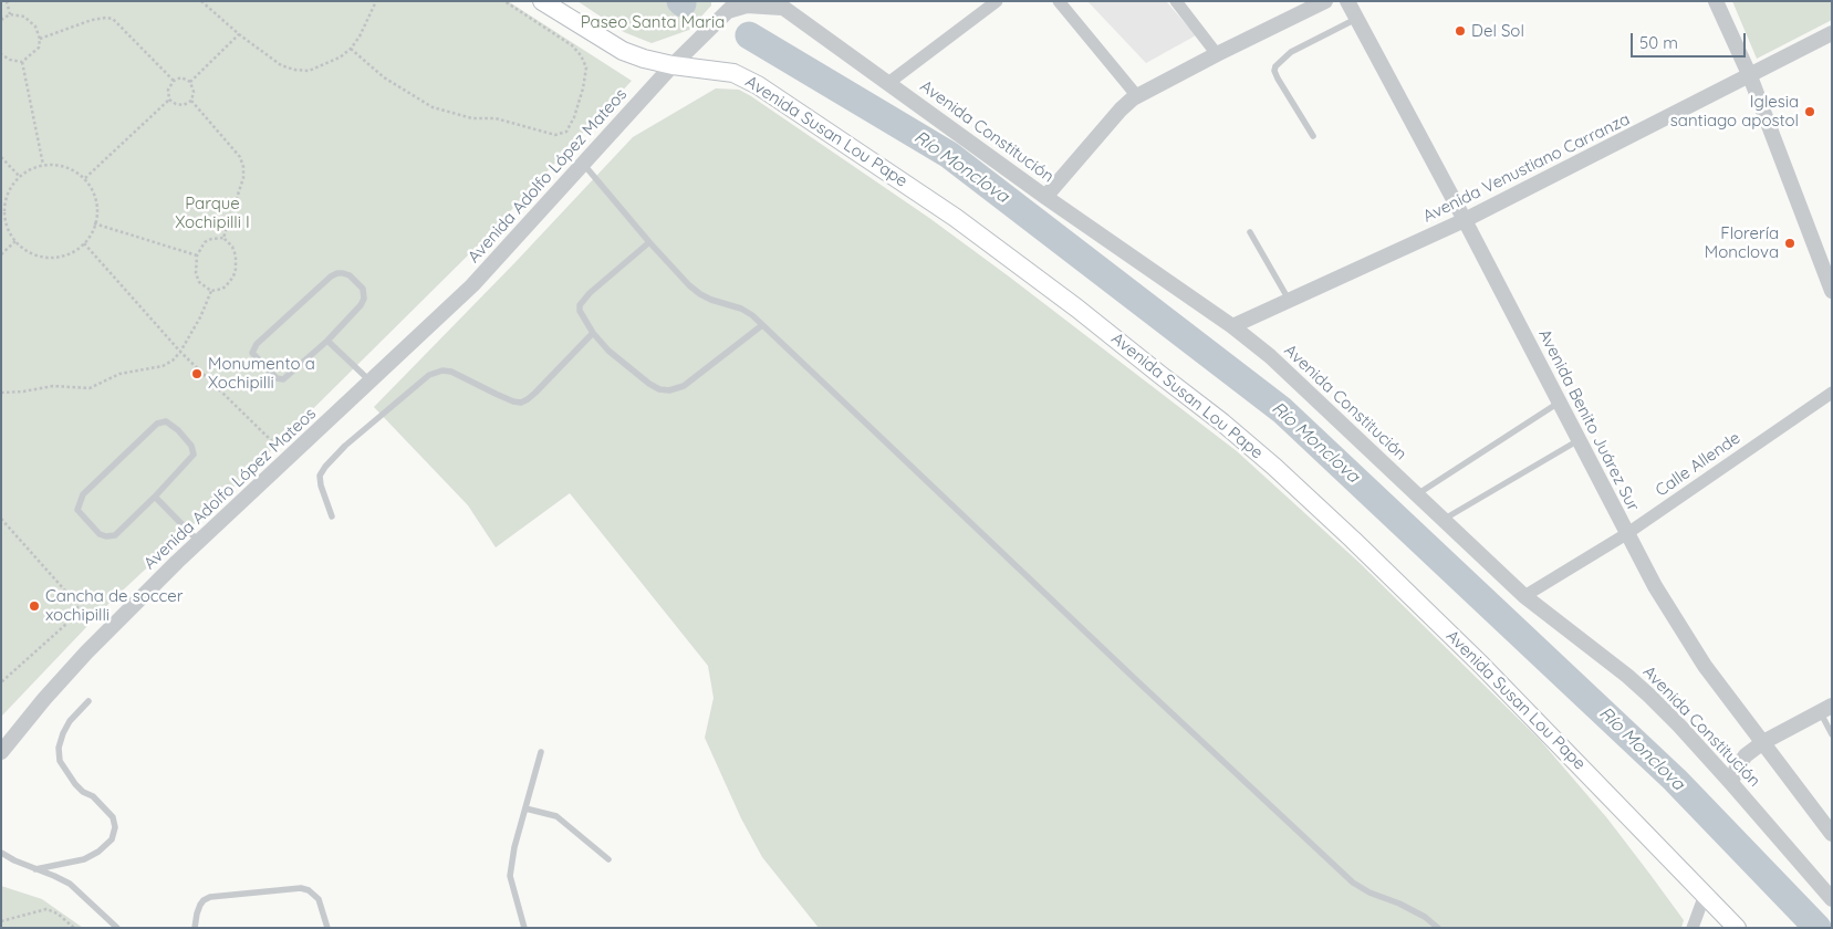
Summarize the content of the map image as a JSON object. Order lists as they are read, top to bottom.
{
  "streets": {
    "main road": ["Avenida Susan Lou Pape"],
    "street": [
      "Avenida Constitución",
      "Avenida Venustiano Carranza",
      "Avenida Adolfo López Mateos",
      "Avenida Benito Juárez Sur",
      "Calle Allende"
    ]
  },
  "crossings": [
    ["Avenida Susan Lou Pape", "Avenida Adolfo López Mateos"],
    ["Avenida Constitución", "Avenida Venustiano Carranza"],
    ["Avenida Constitución", "Calle Allende"],
    ["Avenida Venustiano Carranza", "Avenida Benito Juárez Sur"],
    ["Avenida Benito Juárez Sur", "Calle Allende"]
  ],
  "water": ["Río Monclova"],
  "parks": ["Paseo Santa Maria", "Parque Xochipilli I"],
  "places": [
    "Del Sol",
    "Iglesia santiago apostol",
    "Florería Monclova",
    "Monumento a Xochipilli",
    "Cancha de soccer xochipilli"
  ],
  "scale_bar": "50 m"
}
